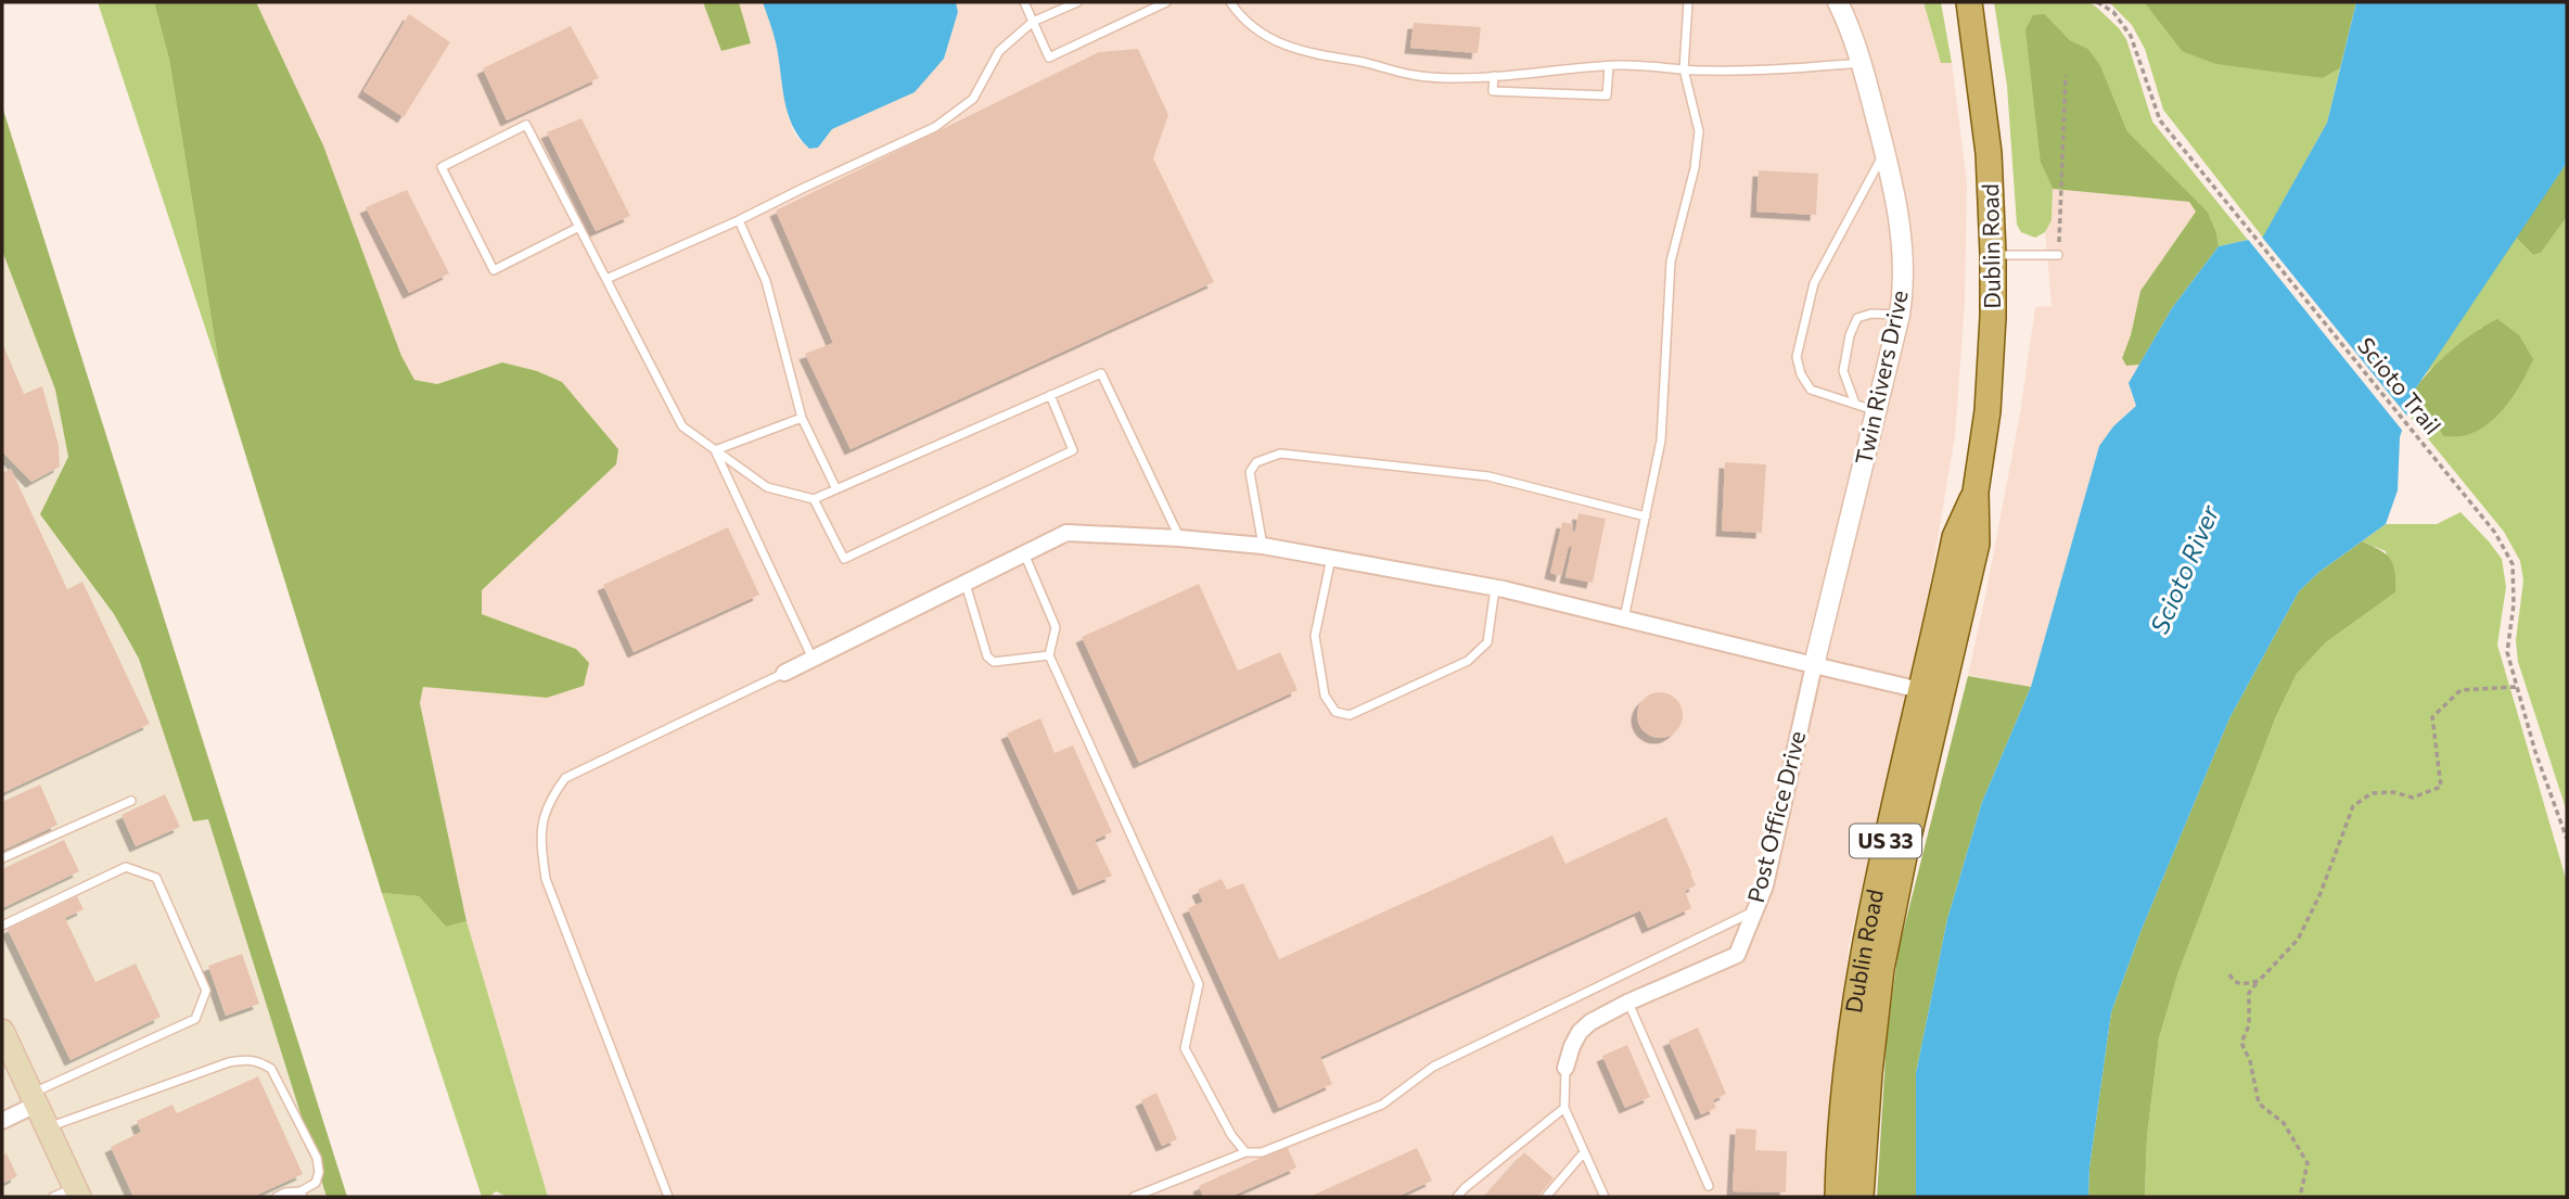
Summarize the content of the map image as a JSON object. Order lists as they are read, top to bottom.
{
  "streets": {
    "main road": ["Dublin Road", "US 33"],
    "street": ["Twin Rivers Drive", "Post Office Drive"],
    "path": ["Scioto Trail"]
  },
  "crossings": [
    ["Twin Rivers Drive", "Post Office Drive"]
  ],
  "water": ["Scioto River"]
}
